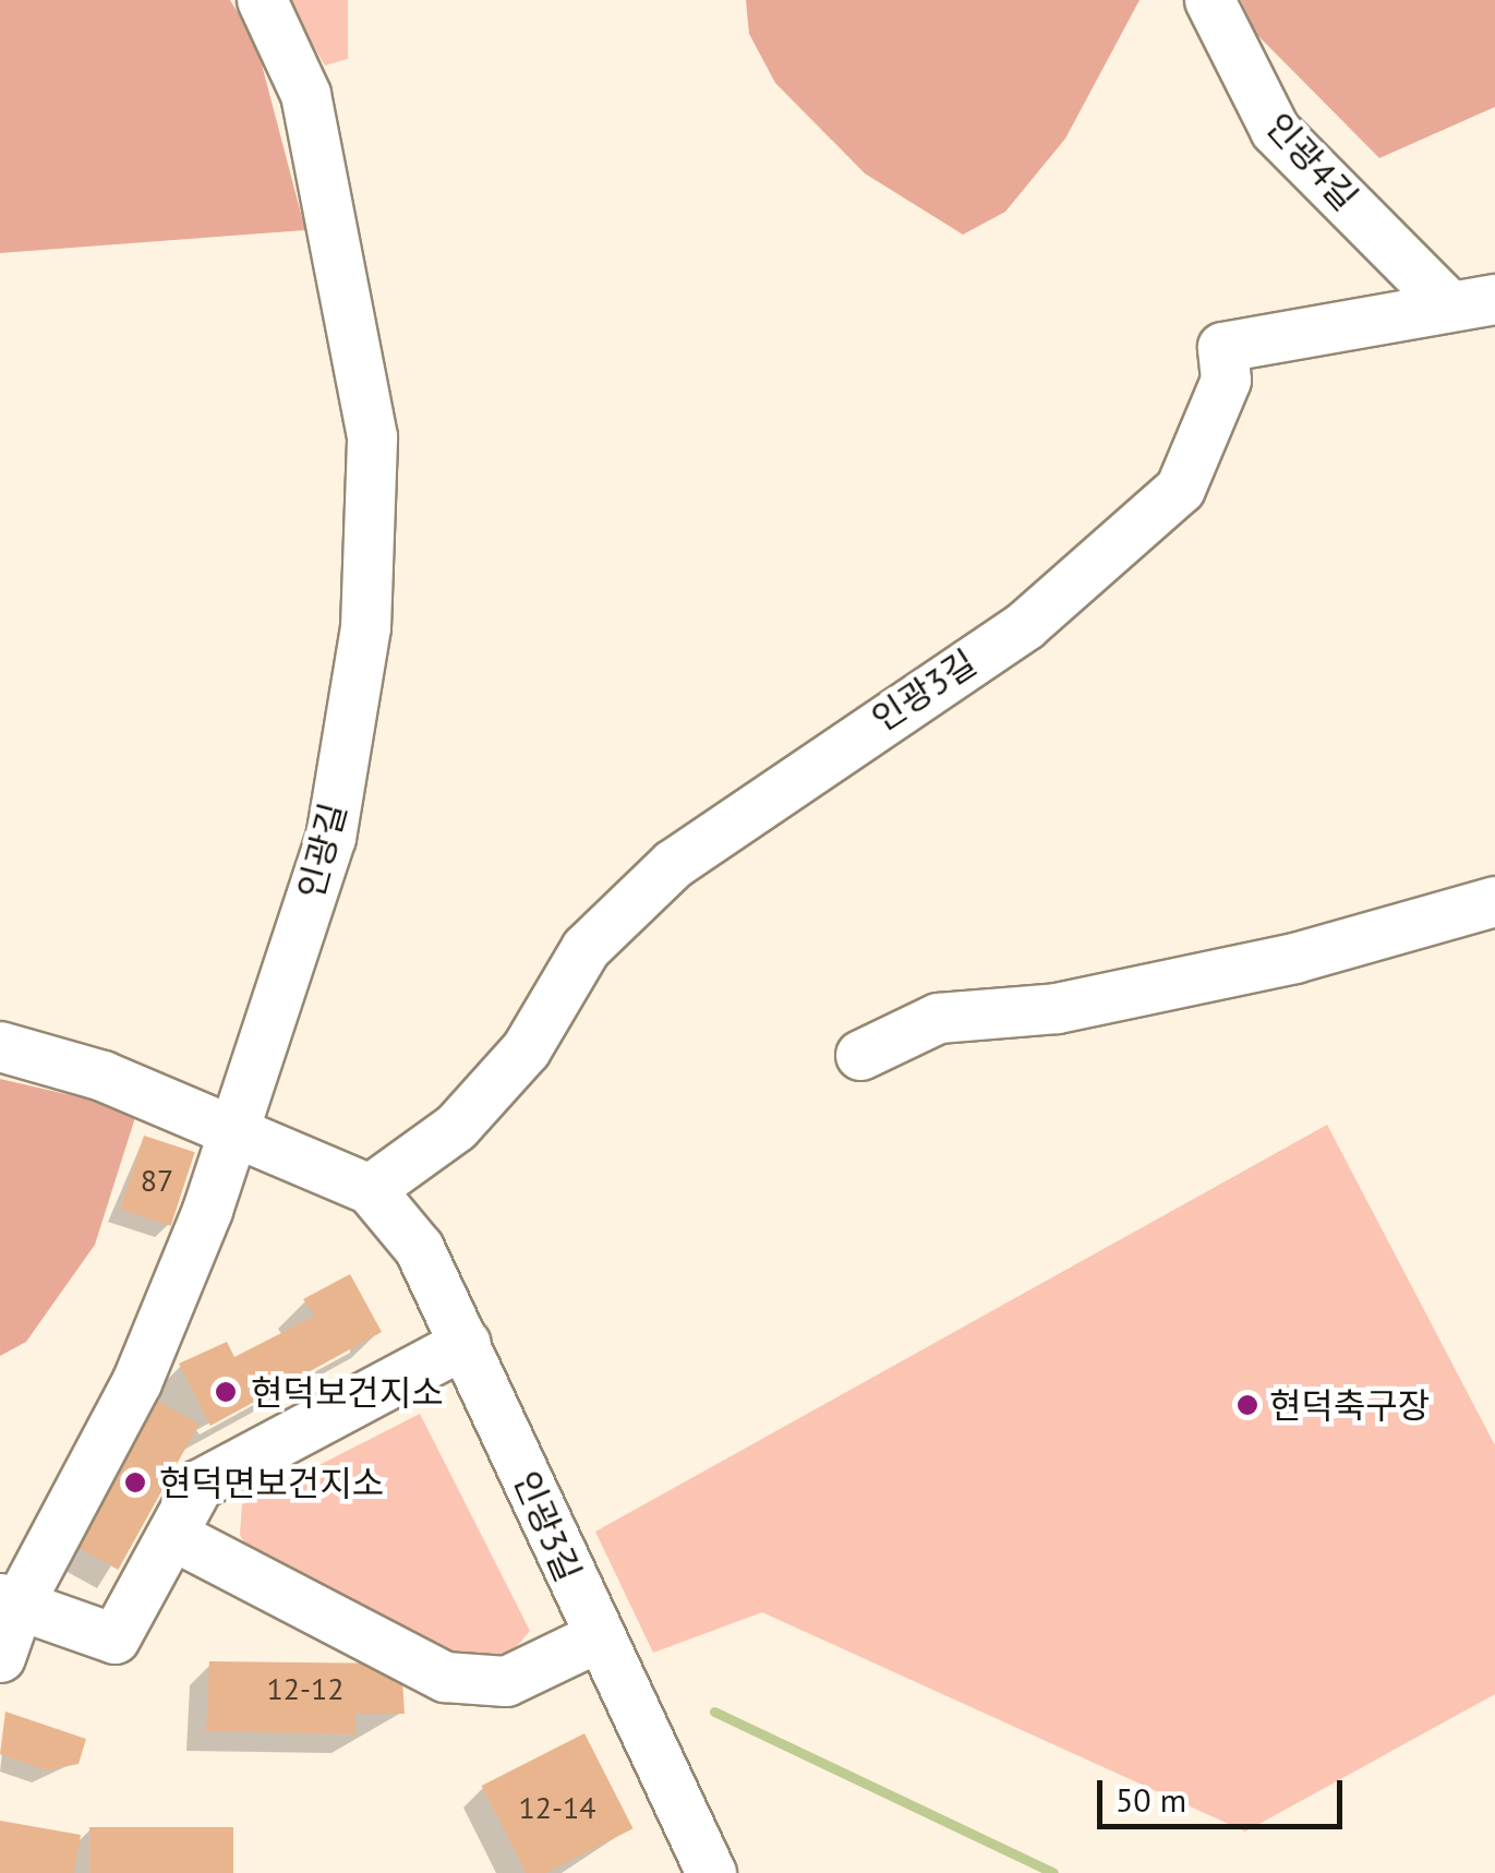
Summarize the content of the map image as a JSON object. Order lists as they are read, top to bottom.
{
  "streets": {
    "street": ["인광4길", "인광3길", "인광길"]
  },
  "crossings": [
    ["인광4길", "인광3길"],
    ["인광3길", "인광길"]
  ],
  "places": ["현덕보건지소", "현덕축구장", "현덕면보건지소"],
  "house_numbers": ["87", "12-12", "12-14"],
  "scale_bar": "50 m"
}
